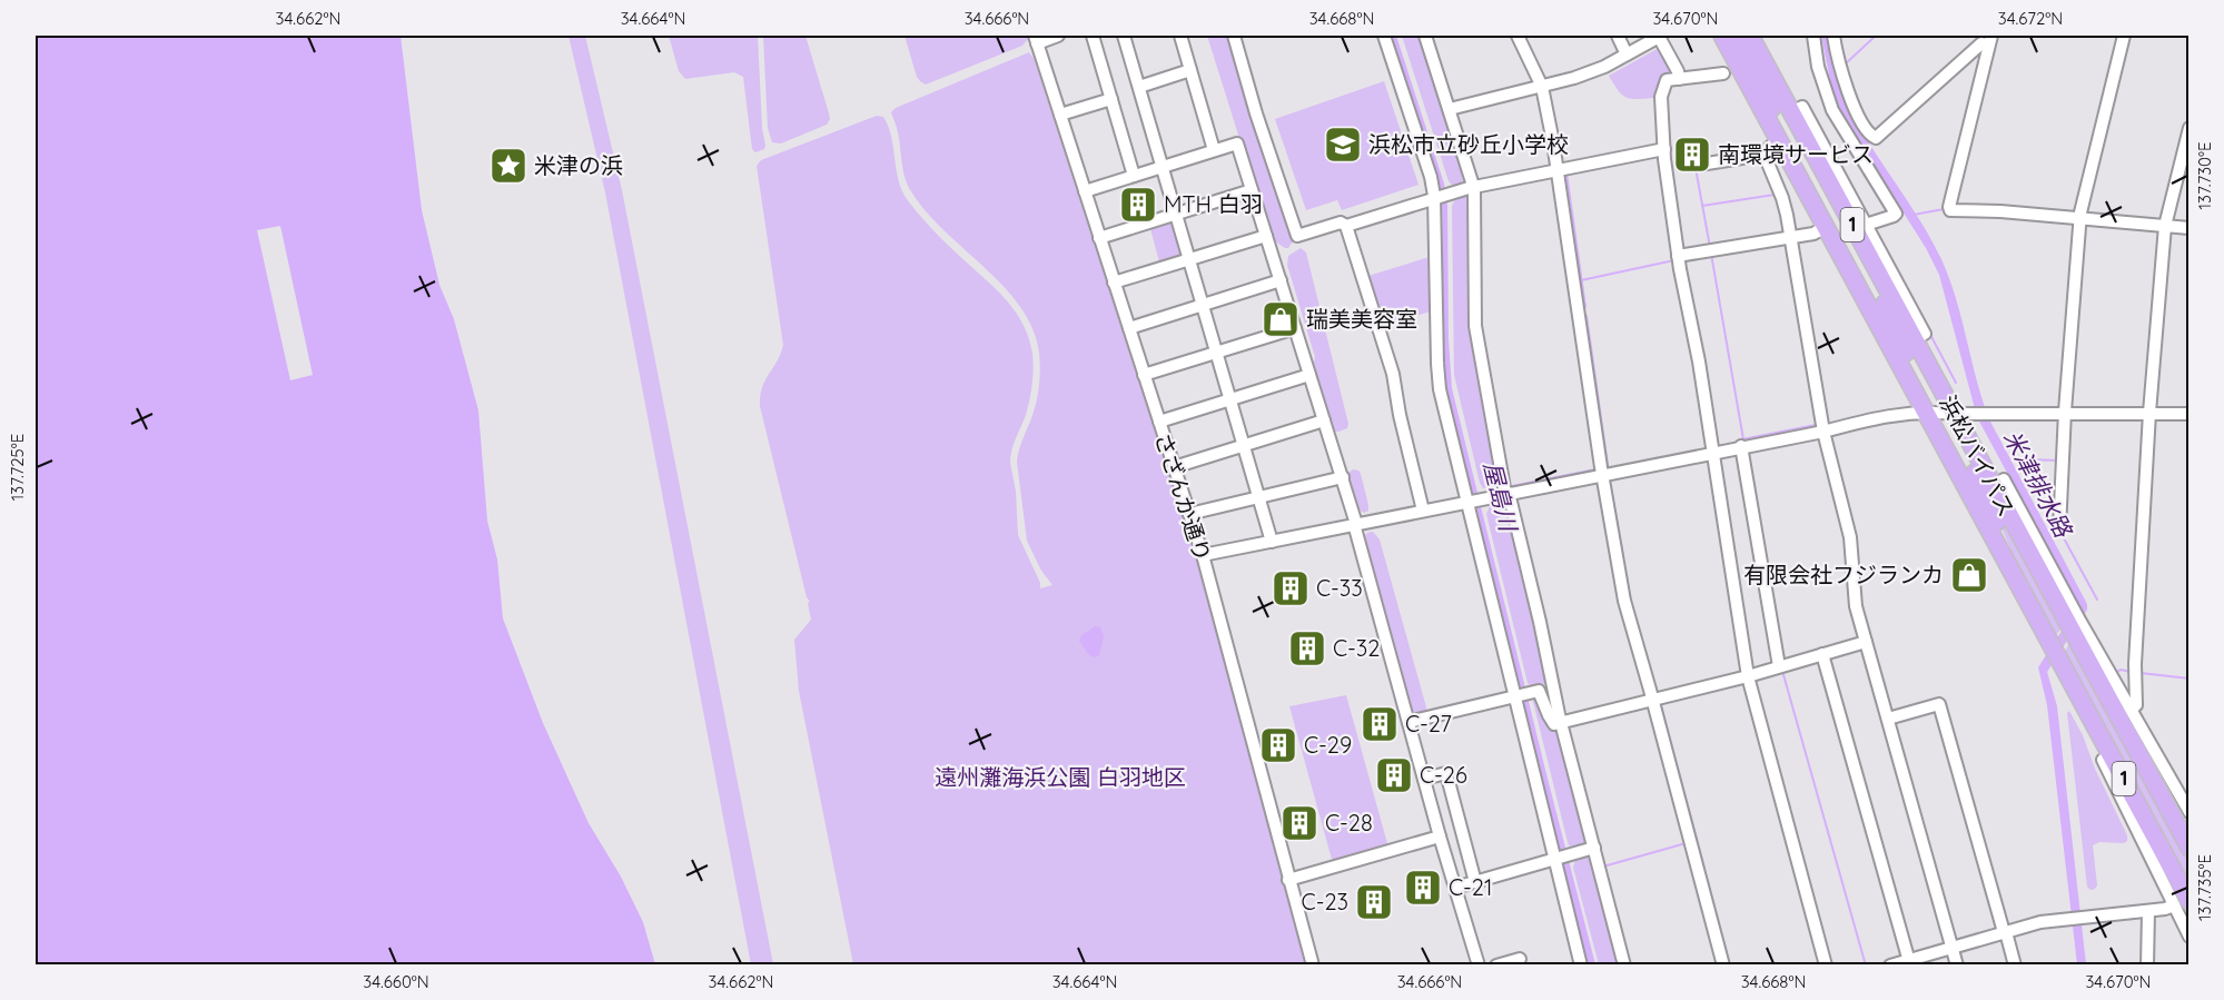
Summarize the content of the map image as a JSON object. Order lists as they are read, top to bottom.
{
  "streets": {
    "highway": ["1", "浜松バイパス"],
    "street": ["さざんか通り"]
  },
  "water": ["米津排水路", "屋島川"],
  "parks": ["遠州灘海浜公園 白羽地区"],
  "places": {
    "school or university": ["浜松市立砂丘小学校"],
    "building": [
      "南環境サービス",
      "MTH 白羽",
      "C-33",
      "C-32",
      "C-27",
      "C-29",
      "C-26",
      "C-28",
      "C-21",
      "C-23"
    ],
    "place": ["米津の浜"],
    "shop": ["瑞美美容室", "有限会社フジランカ"]
  },
  "coordinates": [
    "34.662°N",
    "34.664°N",
    "34.666°N",
    "34.668°N",
    "34.670°N",
    "34.672°N",
    "137.730°E",
    "137.725°E",
    "137.735°E",
    "34.660°N"
  ]
}
